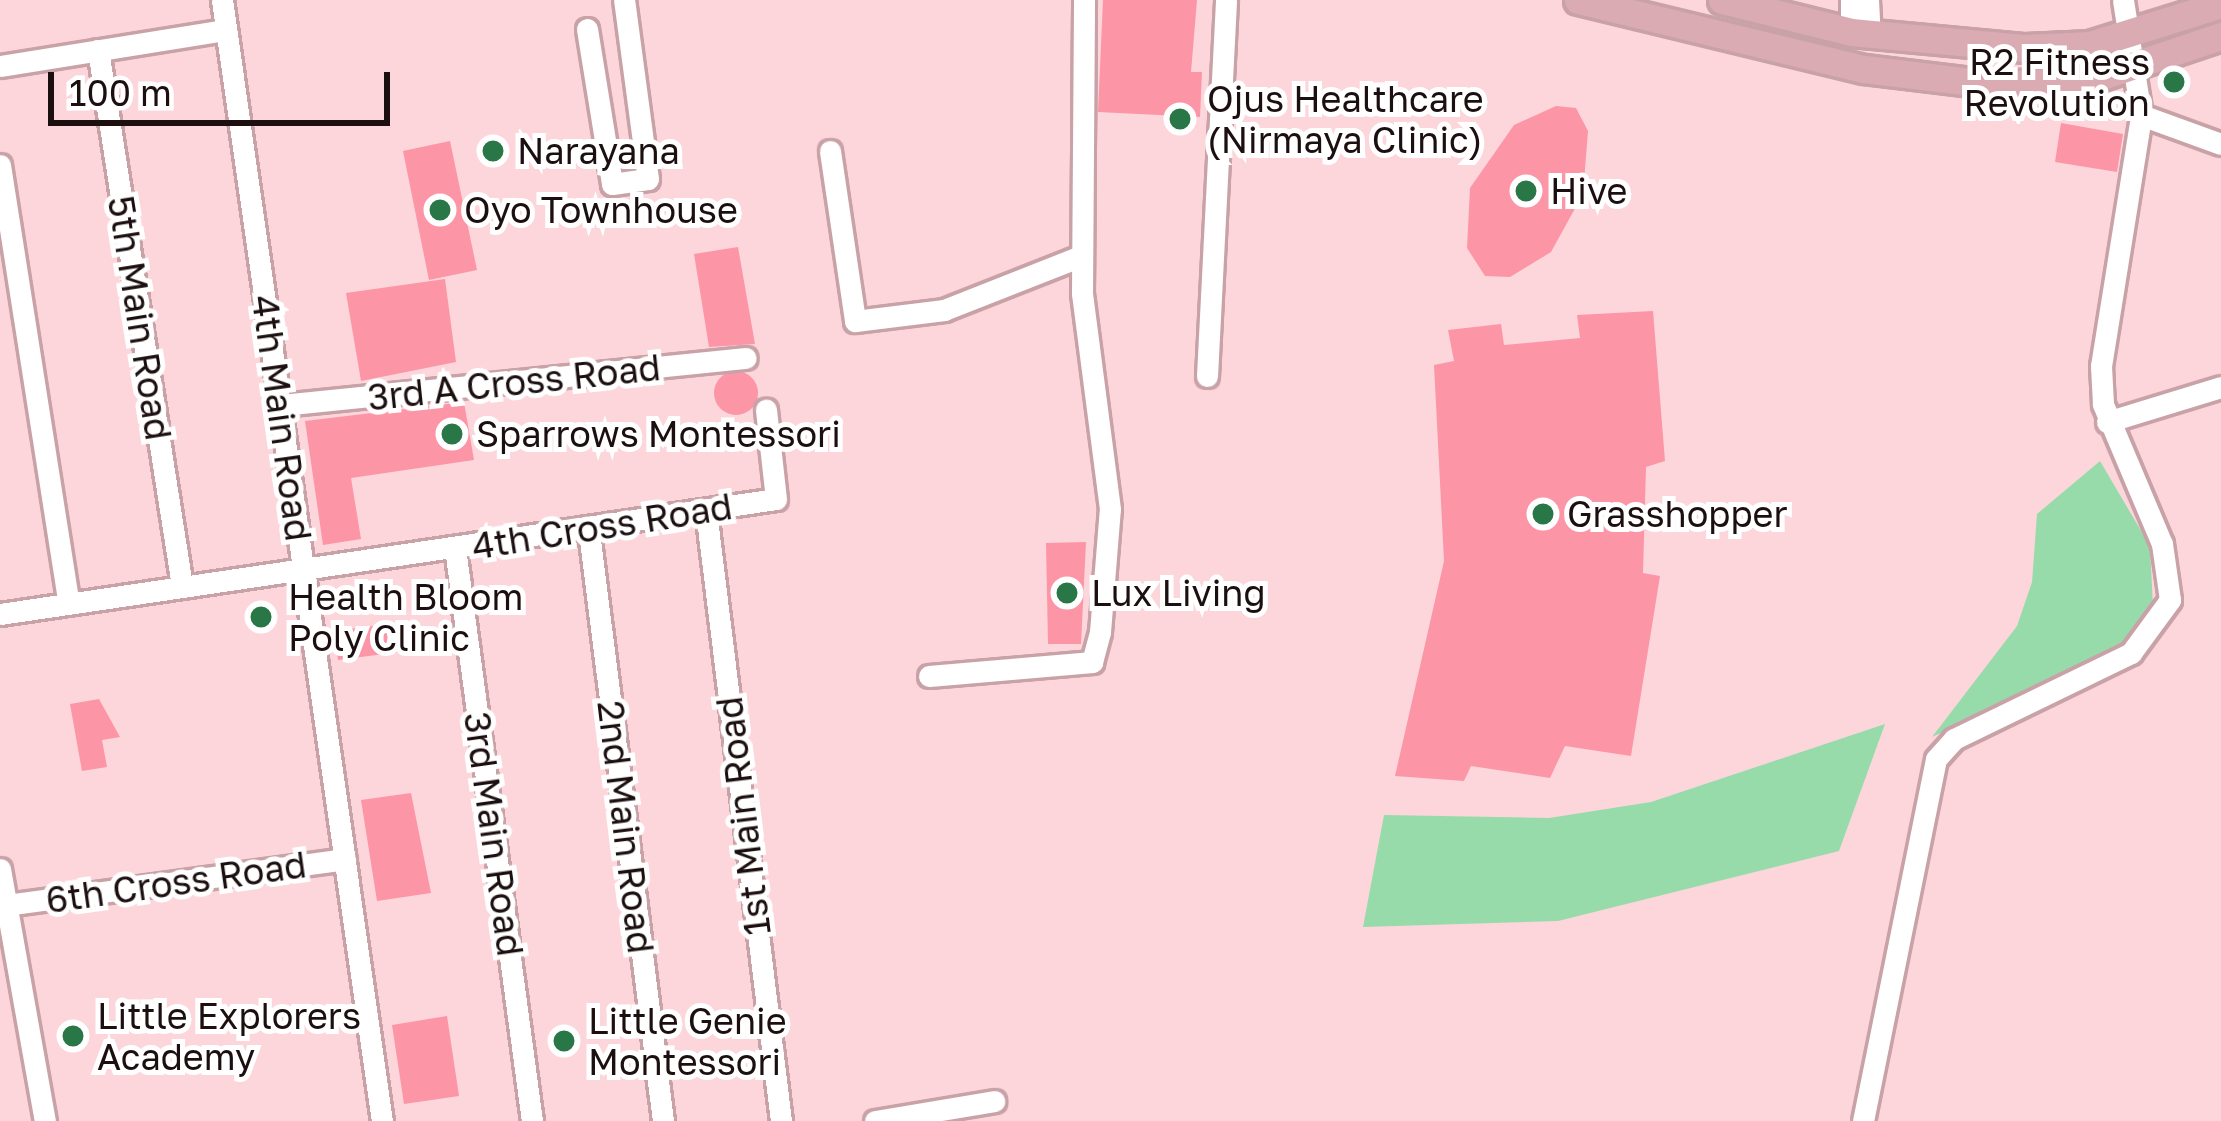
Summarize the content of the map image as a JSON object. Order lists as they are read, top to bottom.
{
  "streets": {
    "street": [
      "5th Main Road",
      "3rd A Cross Road",
      "4th Main Road",
      "4th Cross Road",
      "1st Main Road",
      "2nd Main Road",
      "3rd Main Road",
      "6th Cross Road"
    ]
  },
  "crossings": [
    ["5th Main Road", "4th Cross Road"],
    ["3rd A Cross Road", "4th Main Road"],
    ["4th Main Road", "4th Cross Road"],
    ["4th Main Road", "6th Cross Road"],
    ["4th Cross Road", "1st Main Road"],
    ["4th Cross Road", "2nd Main Road"],
    ["4th Cross Road", "3rd Main Road"]
  ],
  "places": [
    "R2 Fitness Revolution",
    "Ojus Healthcare (Nirmaya Clinic)",
    "Narayana",
    "Hive",
    "Oyo Townhouse",
    "Sparrows Montessori",
    "Grasshopper",
    "Lux Living",
    "Health Bloom Poly Clinic",
    "Little Explorers Academy",
    "Little Genie Montessori"
  ],
  "scale_bar": "100 m"
}
